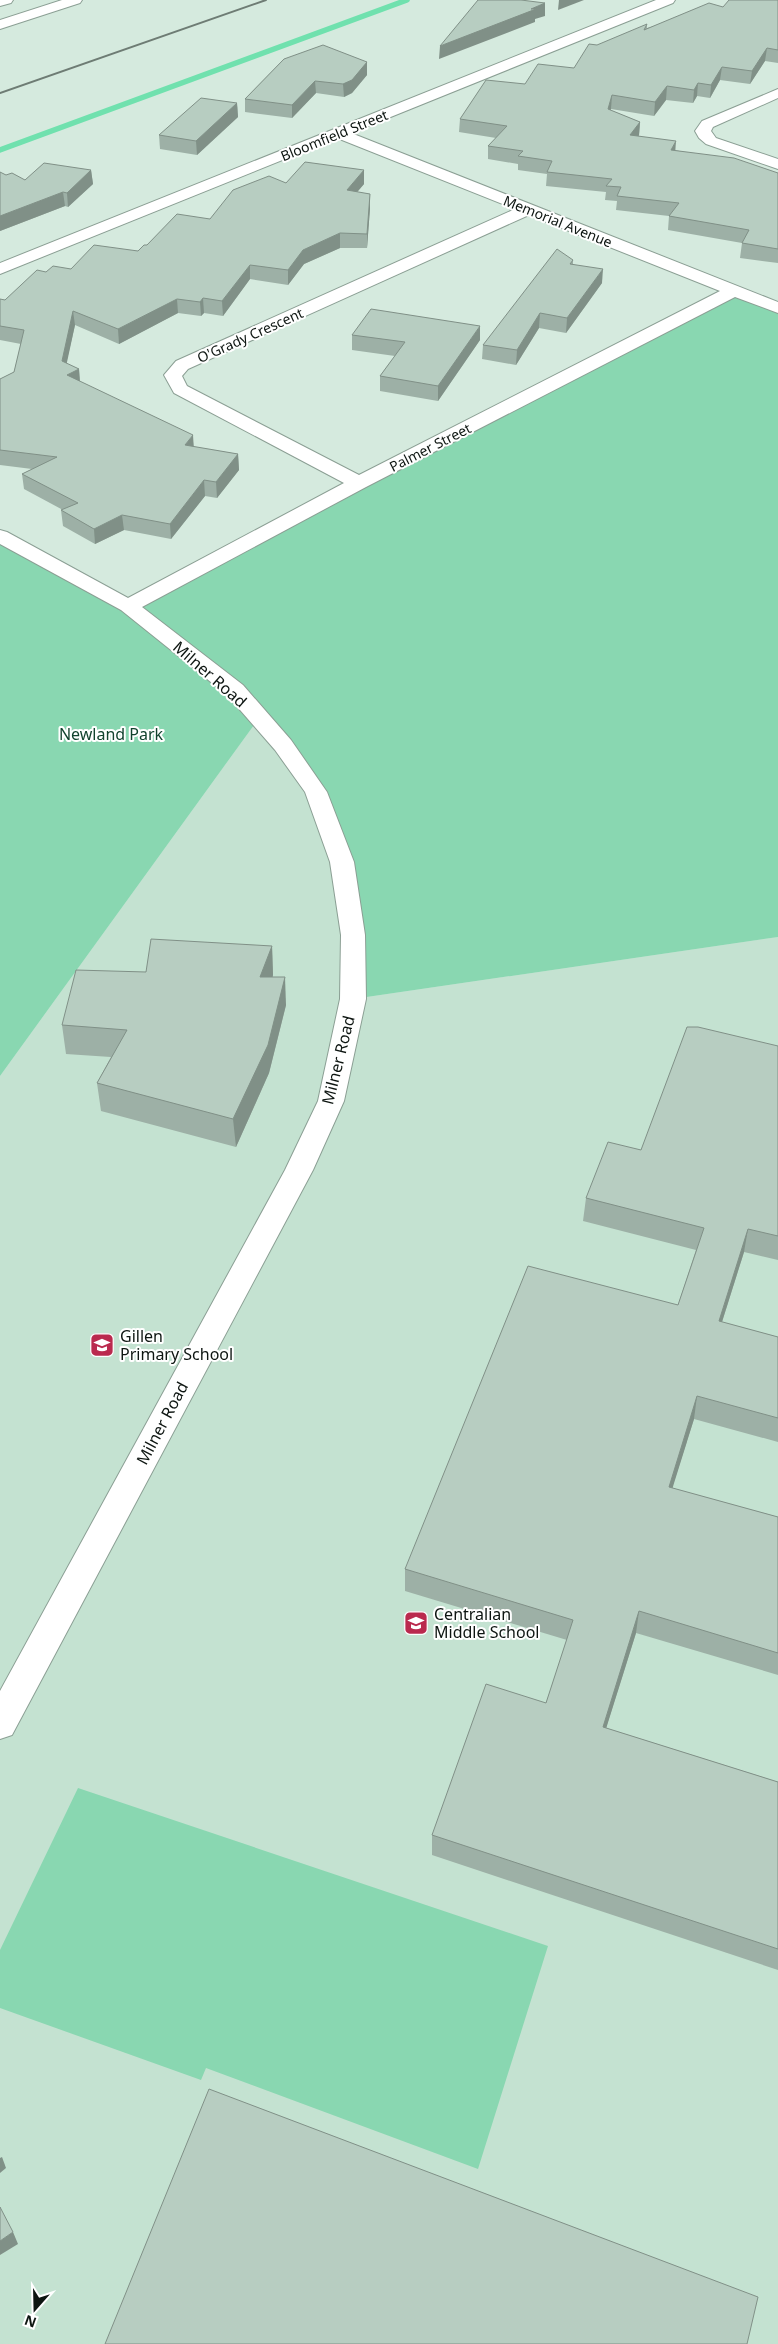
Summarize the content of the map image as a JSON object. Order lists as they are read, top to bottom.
{
  "streets": {
    "main road": [
      "Bloomfield Street",
      "Memorial Avenue",
      "O'Grady Crescent",
      "Palmer Street",
      "Milner Road"
    ]
  },
  "crossings": [
    ["Bloomfield Street", "Memorial Avenue"],
    ["Memorial Avenue", "O'Grady Crescent"],
    ["Memorial Avenue", "Palmer Street"],
    ["O'Grady Crescent", "Palmer Street"],
    ["Palmer Street", "Milner Road"]
  ],
  "parks": ["Newland Park"],
  "places": {
    "school or university": ["Gillen Primary School", "Centralian Middle School"]
  },
  "north": "bottom"
}
